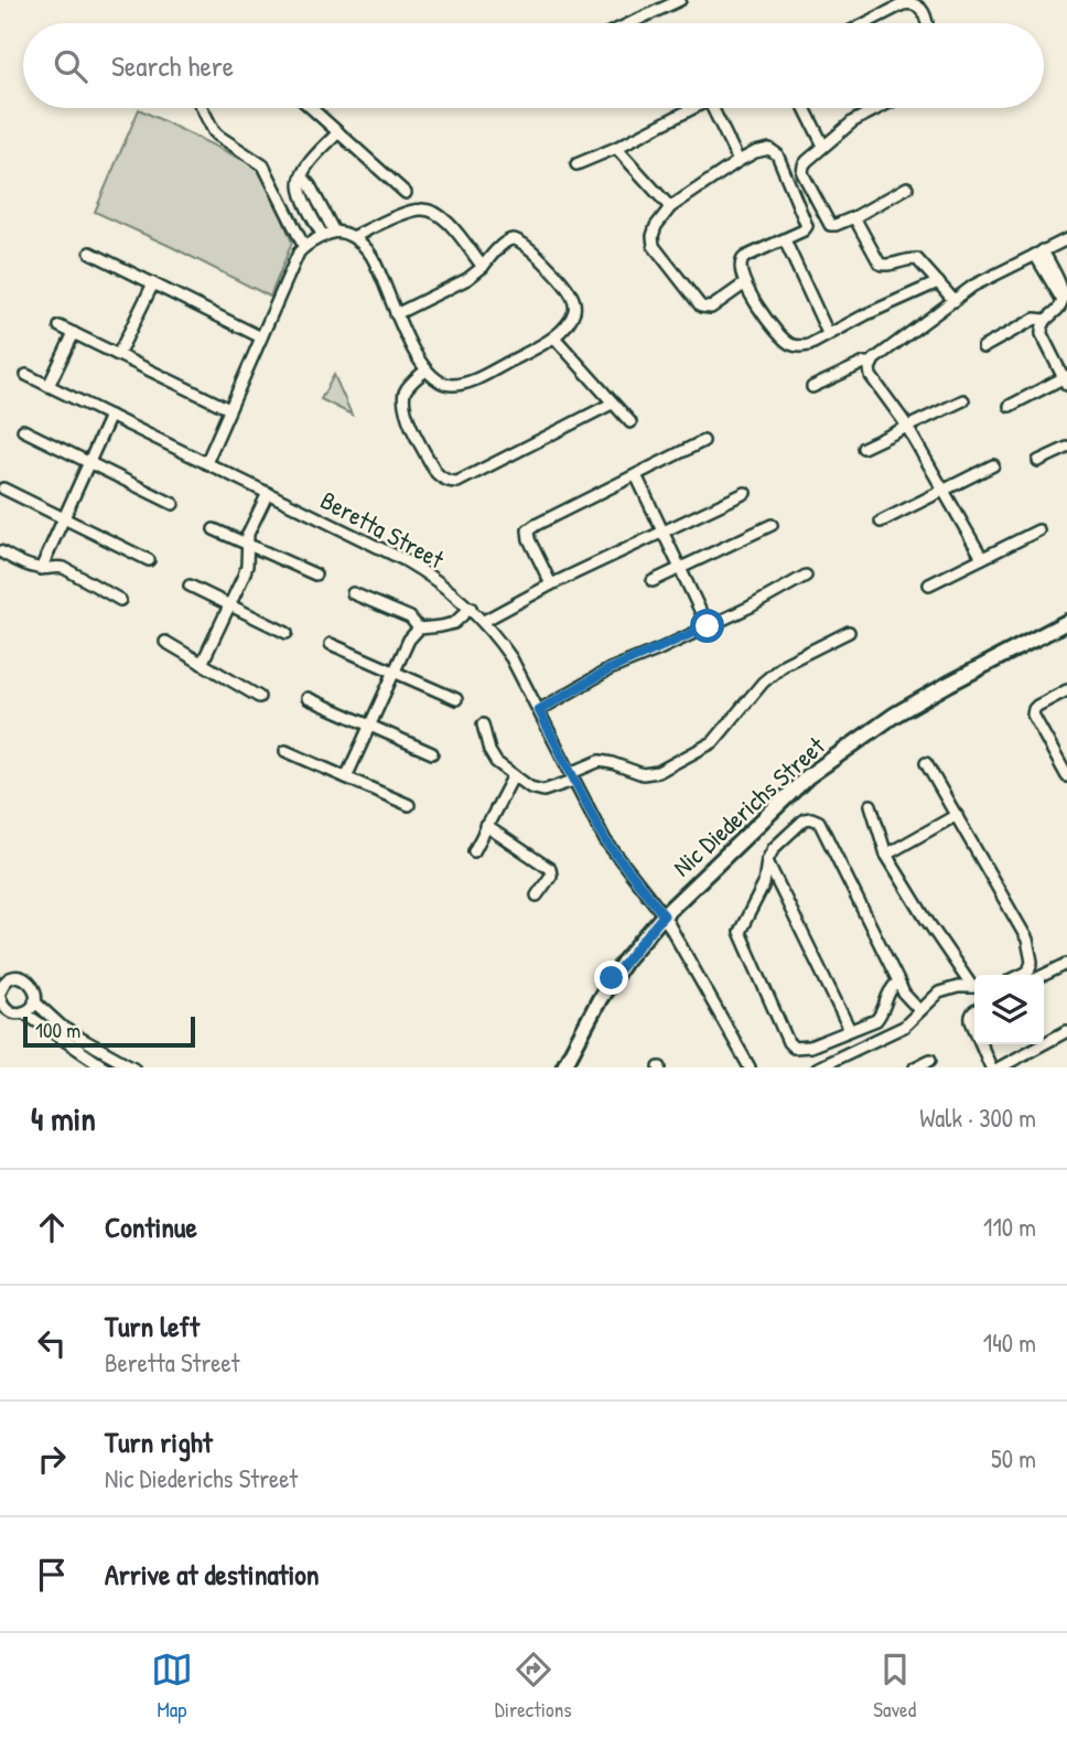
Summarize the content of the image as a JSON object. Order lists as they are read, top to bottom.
{
  "streets": {
    "street": ["Beretta Street", "Nic Diederichs Street"]
  },
  "crossings": [
    ["Beretta Street", "Nic Diederichs Street"]
  ],
  "scale_bar": "100 m",
  "page": {
    "search": "Search here",
    "scale": "100 m",
    "heading": ["4 min", "Walk · 300 m"],
    "list": [
      ["Continue", "110 m"],
      ["Turn left", "Beretta Street", "140 m"],
      ["Turn right", "Nic Diederichs Street", "50 m"],
      "Arrive at destination"
    ],
    "nav": ["Map", "Directions", "Saved"]
  }
}
